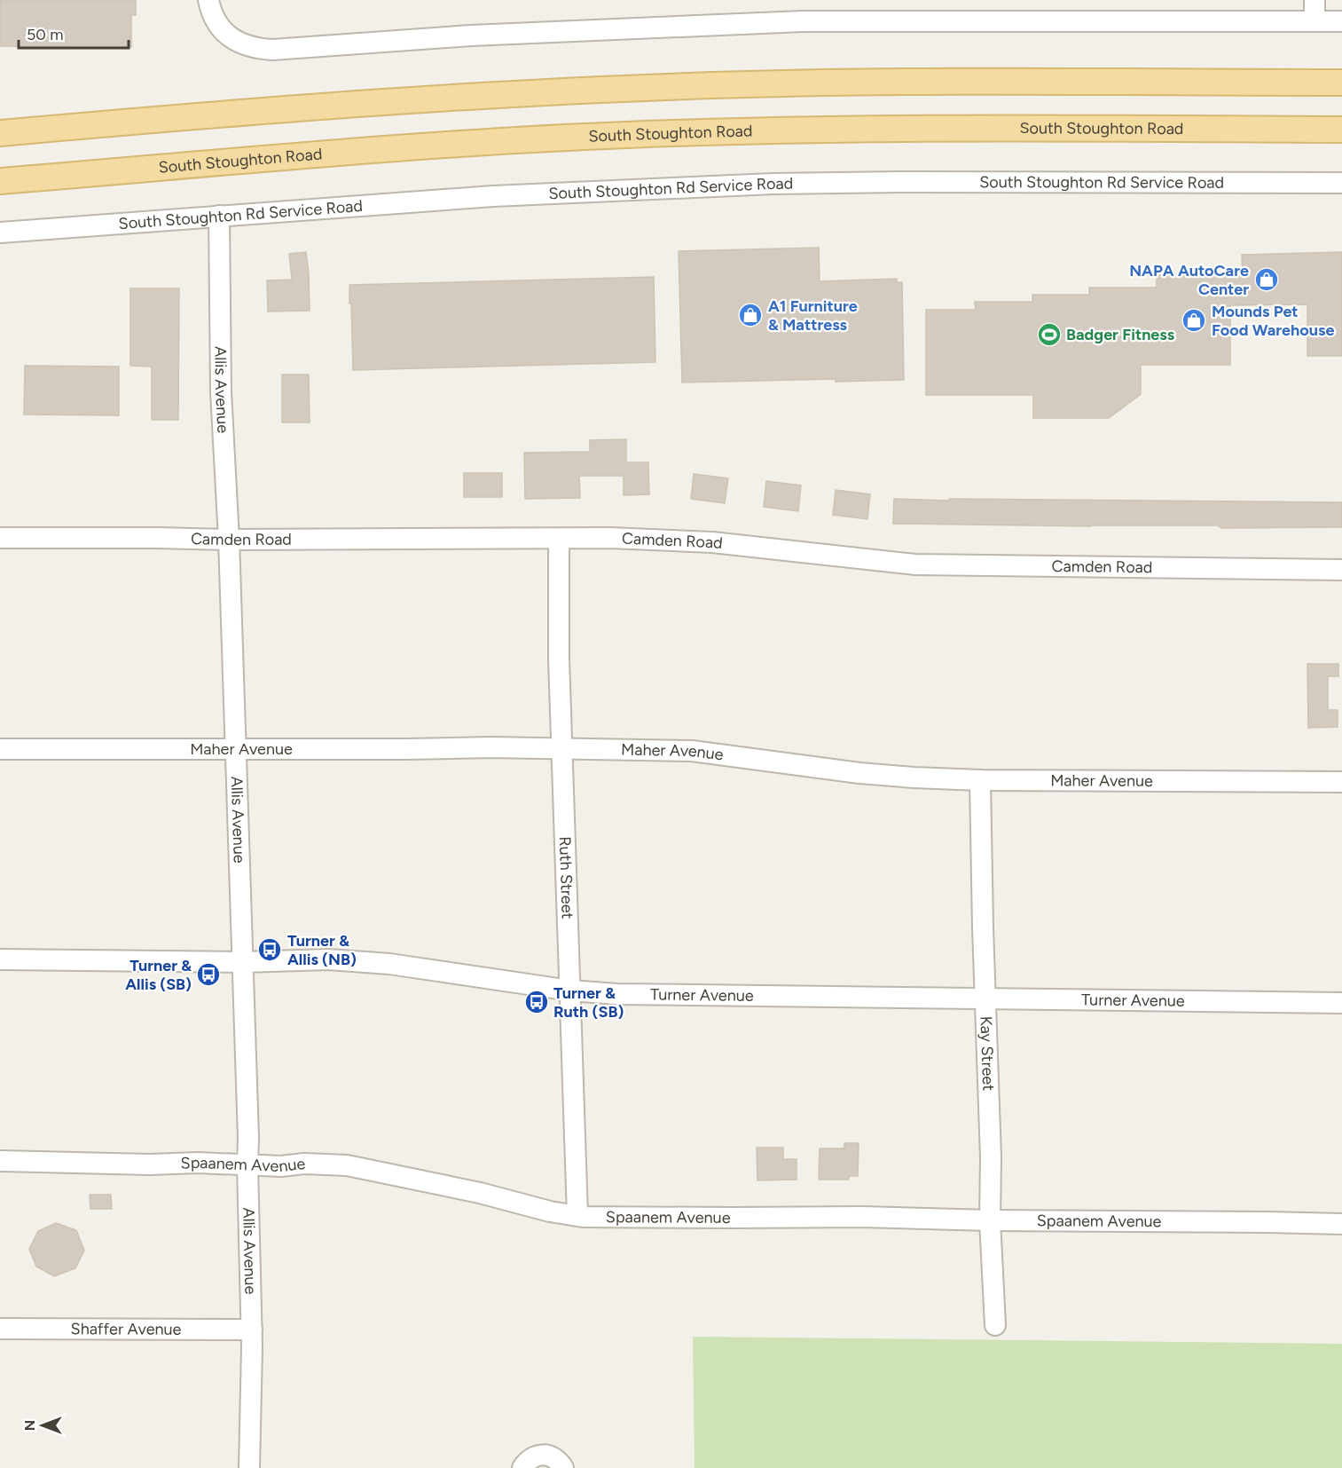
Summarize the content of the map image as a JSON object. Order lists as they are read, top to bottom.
{
  "streets": {
    "main road": ["South Stoughton Road"],
    "street": [
      "South Stoughton Rd Service Road",
      "Allis Avenue",
      "Camden Road",
      "Maher Avenue",
      "Ruth Street",
      "Turner Avenue",
      "Kay Street",
      "Spaanem Avenue",
      "Shaffer Avenue"
    ]
  },
  "crossings": [
    ["South Stoughton Rd Service Road", "Allis Avenue"],
    ["Allis Avenue", "Camden Road"],
    ["Allis Avenue", "Maher Avenue"],
    ["Allis Avenue", "Turner Avenue"],
    ["Allis Avenue", "Spaanem Avenue"],
    ["Allis Avenue", "Shaffer Avenue"],
    ["Camden Road", "Ruth Street"],
    ["Maher Avenue", "Ruth Street"],
    ["Maher Avenue", "Kay Street"],
    ["Ruth Street", "Turner Avenue"],
    ["Ruth Street", "Spaanem Avenue"],
    ["Turner Avenue", "Kay Street"],
    ["Kay Street", "Spaanem Avenue"]
  ],
  "places": {
    "shop": ["NAPA AutoCare Center", "A1 Furniture & Mattress", "Mounds Pet Food Warehouse"],
    "sports": ["Badger Fitness"],
    "bus stop": ["Turner & Allis (NB)", "Turner & Allis (SB)", "Turner & Ruth (SB)"]
  },
  "scale_bar": "50 m",
  "north": "left"
}
